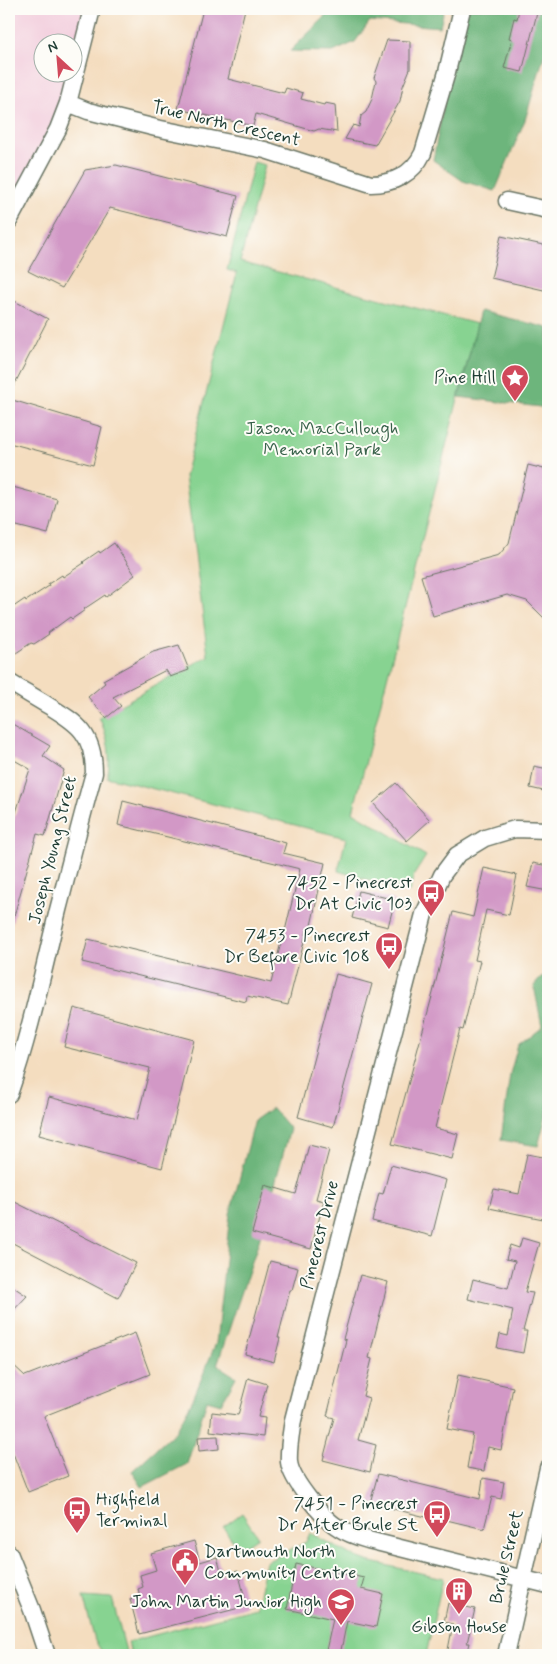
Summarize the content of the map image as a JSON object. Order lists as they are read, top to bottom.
{
  "streets": {
    "street": [
      "True North Crescent",
      "Joseph Young Street",
      "Pinecrest Drive",
      "Brule Street"
    ]
  },
  "crossings": [
    ["Pinecrest Drive", "Brule Street"]
  ],
  "parks": ["Jason MacCullough Memorial Park"],
  "places": {
    "place": ["Pine Hill"],
    "bus stop": [
      "7452 - Pinecrest Dr At Civic 103",
      "7453 - Pinecrest Dr Before Civic 108",
      "Highfield Terminal",
      "7451 - Pinecrest Dr After Brule St"
    ],
    "public building": ["Dartmouth North Community Centre"],
    "building": ["Gibson House"],
    "school or university": ["John Martin Junior High"]
  },
  "north": "top left"
}
